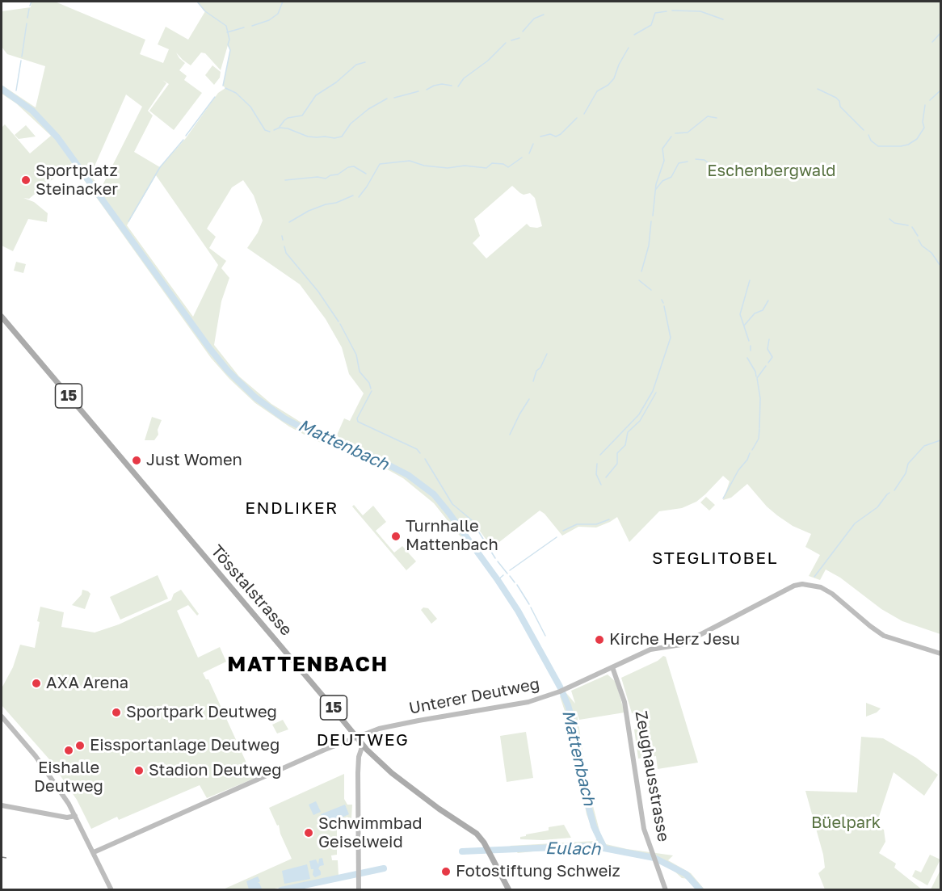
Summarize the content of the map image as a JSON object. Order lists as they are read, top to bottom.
{
  "streets": {
    "main road": [
      "15",
      "Tösstalstrasse",
      "Unterer Deutweg",
      "Zeughausstrasse"
    ]
  },
  "crossings": [
    ["Tösstalstrasse", "Unterer Deutweg"],
    ["Unterer Deutweg", "Zeughausstrasse"]
  ],
  "districts": [
    "ENDLIKER",
    "STEGLITOBEL",
    "MATTENBACH",
    "DEUTWEG"
  ],
  "water": ["Mattenbach", "Eulach"],
  "parks": ["Eschenbergwald", "Büelpark"],
  "places": [
    "Sportplatz Steinacker",
    "Just Women",
    "Turnhalle Mattenbach",
    "Kirche Herz Jesu",
    "AXA Arena",
    "Sportpark Deutweg",
    "Eissportanlage Deutweg",
    "Eishalle Deutweg",
    "Stadion Deutweg",
    "Schwimmbad Geiselweid",
    "Fotostiftung Schweiz"
  ]
}
